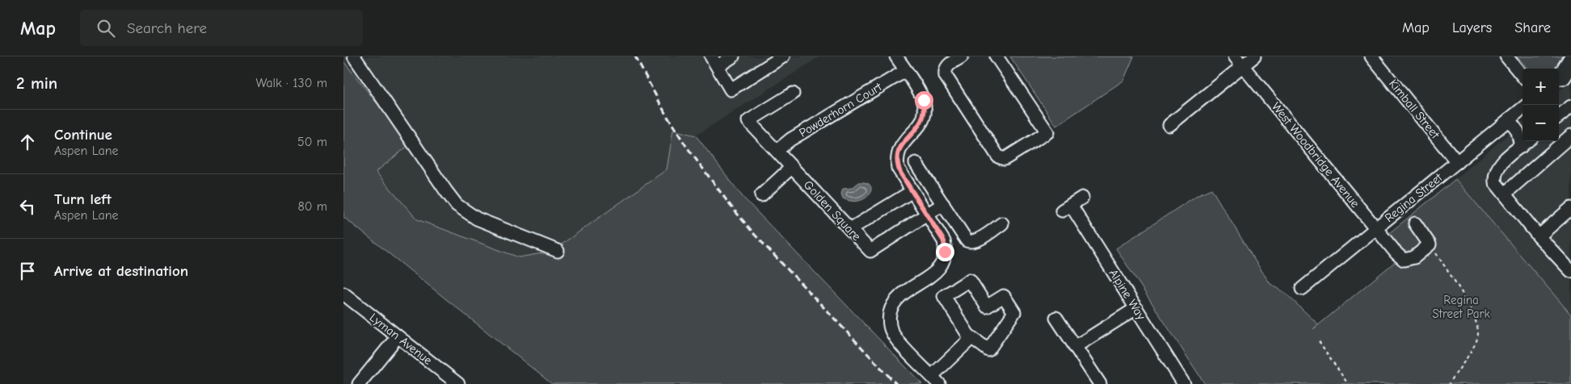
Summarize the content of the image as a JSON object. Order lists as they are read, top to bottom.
{
  "streets": {
    "street": [
      "Kimball Street",
      "Powderhorn Court",
      "West Woodbridge Avenue",
      "Regina Street",
      "Golden Square",
      "Alpine Way",
      "Lyman Avenue"
    ]
  },
  "crossings": [
    ["Kimball Street", "Regina Street"],
    ["Powderhorn Court", "Golden Square"],
    ["West Woodbridge Avenue", "Regina Street"]
  ],
  "parks": ["Regina Street Park"],
  "page": {
    "header": "Map",
    "search": "Search here",
    "nav": ["Map", "Layers", "Share"],
    "heading": ["2 min", "Walk · 130 m"],
    "map_buttons": ["+", "−"],
    "list": [
      ["Continue", "Aspen Lane", "50 m"],
      ["Turn left", "Aspen Lane", "80 m"],
      "Arrive at destination"
    ]
  }
}
